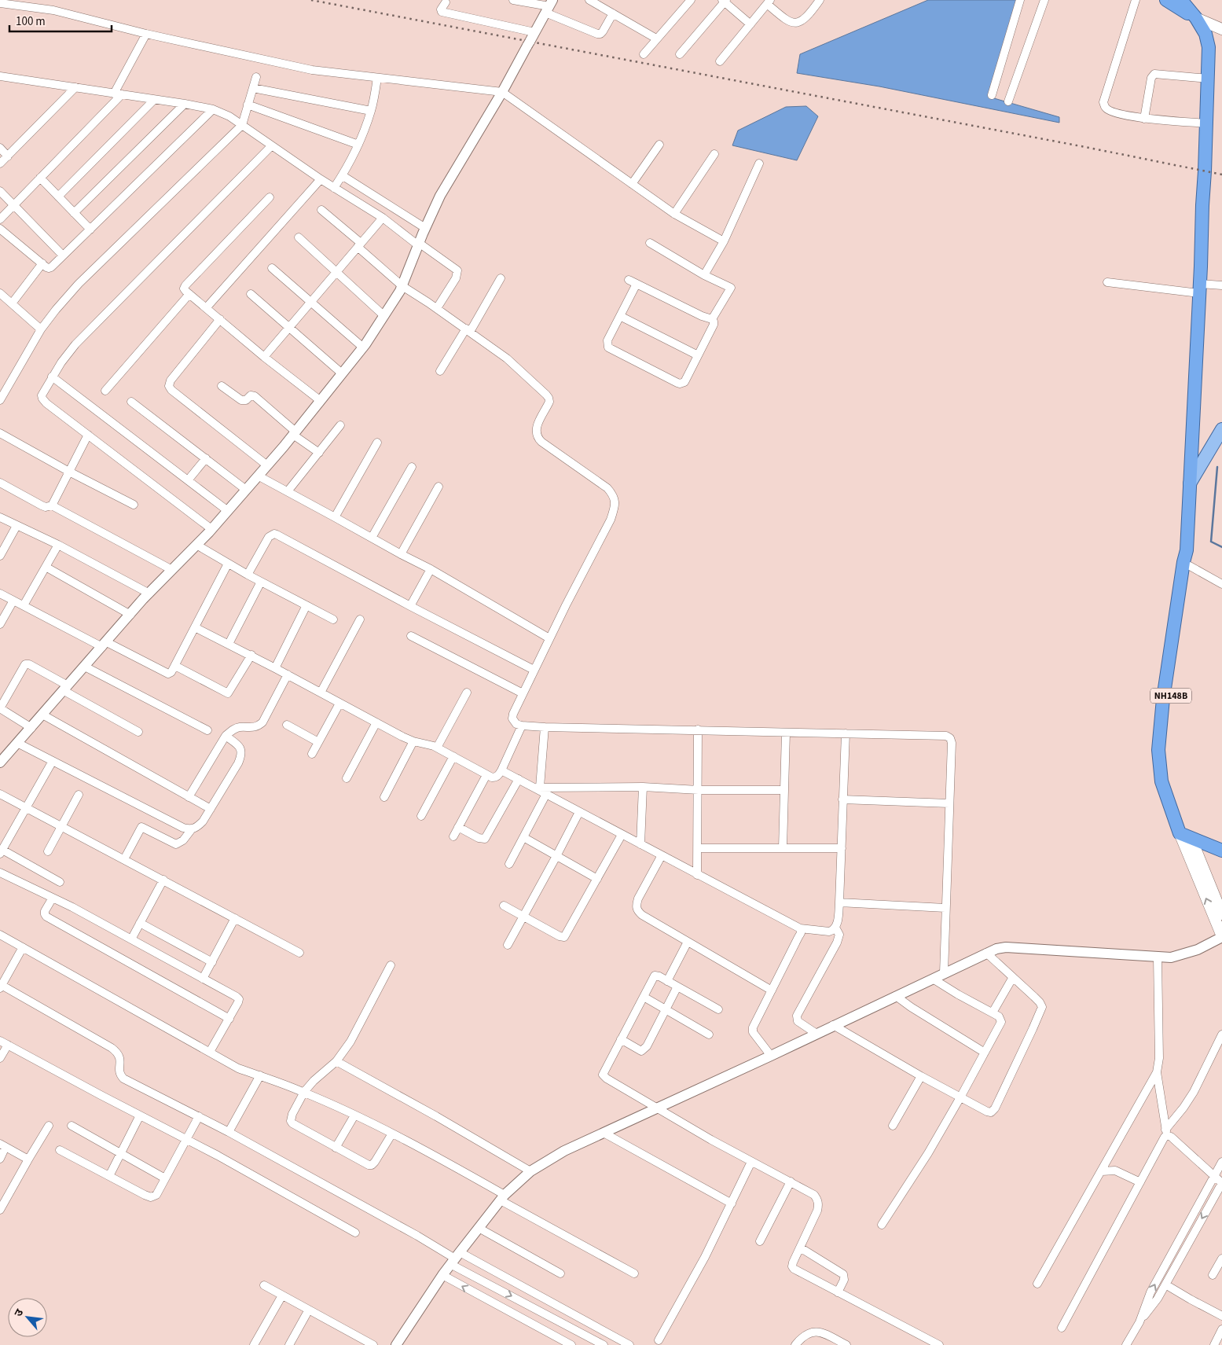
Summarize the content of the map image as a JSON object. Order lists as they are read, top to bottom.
{
  "streets": {
    "highway": ["NH148B"]
  },
  "scale_bar": "100 m",
  "north": "top left"
}
